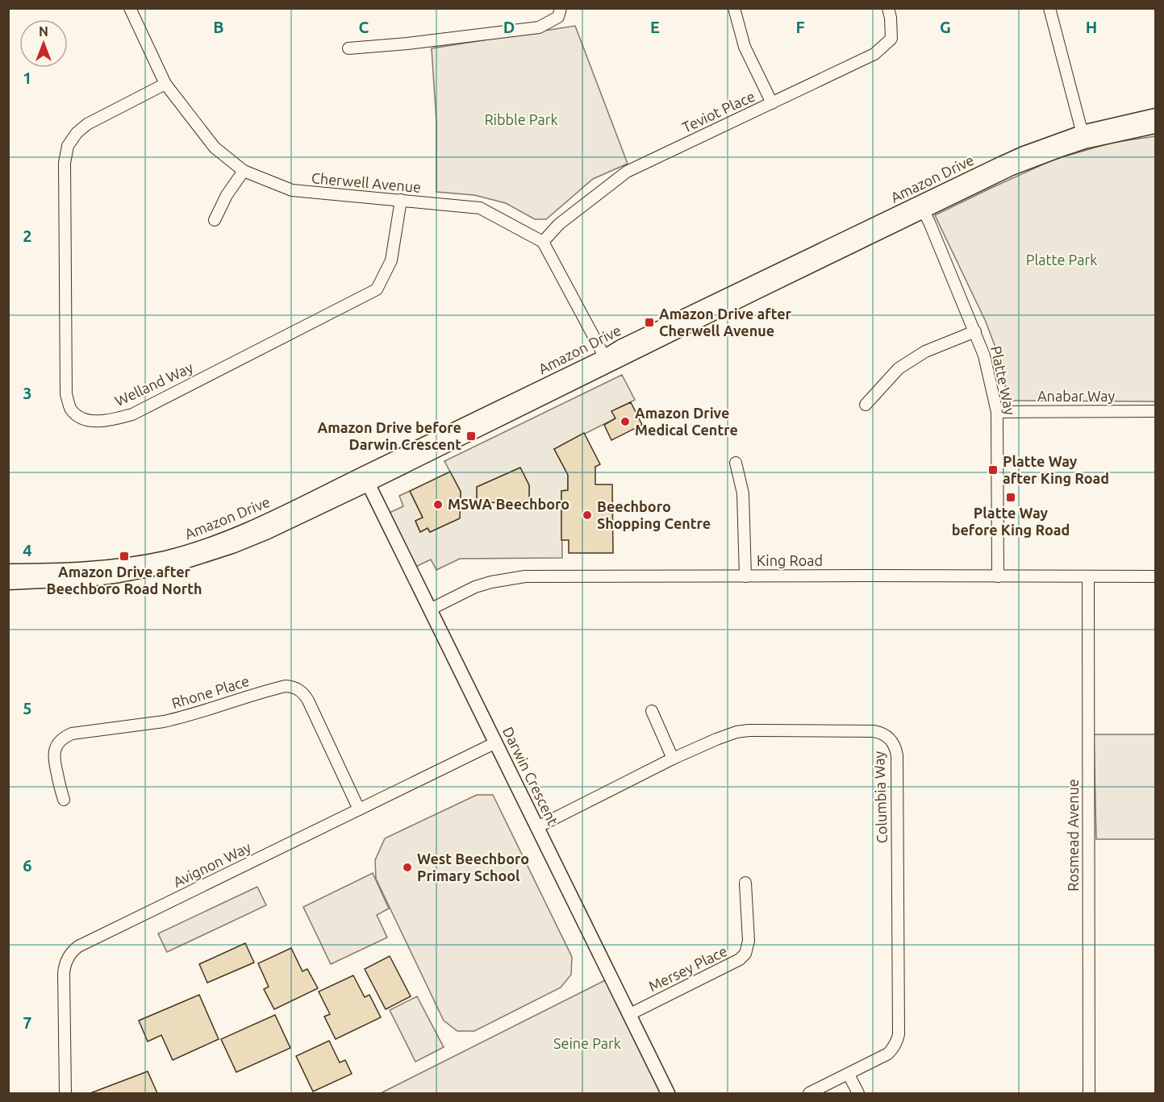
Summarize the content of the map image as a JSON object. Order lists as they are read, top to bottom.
{
  "streets": {
    "street": [
      "Teviot Place",
      "Amazon Drive",
      "Cherwell Avenue",
      "Platte Way",
      "Welland Way",
      "Anabar Way",
      "King Road",
      "Rhone Place",
      "Darwin Crescent",
      "Columbia Way",
      "Rosmead Avenue",
      "Avignon Way",
      "Mersey Place"
    ]
  },
  "crossings": [
    ["Teviot Place", "Cherwell Avenue"],
    ["Amazon Drive", "Platte Way"],
    ["Amazon Drive", "Darwin Crescent"],
    ["Cherwell Avenue", "Welland Way"],
    ["Platte Way", "Anabar Way"],
    ["Platte Way", "King Road"],
    ["King Road", "Darwin Crescent"],
    ["King Road", "Rosmead Avenue"],
    ["Rhone Place", "Avignon Way"],
    ["Darwin Crescent", "Columbia Way"],
    ["Darwin Crescent", "Avignon Way"],
    ["Darwin Crescent", "Mersey Place"]
  ],
  "parks": ["Ribble Park", "Platte Park", "Seine Park"],
  "places": {
    "transit": [
      "Amazon Drive after Cherwell Avenue",
      "Amazon Drive before Darwin Crescent",
      "Platte Way after King Road",
      "Platte Way before King Road",
      "Amazon Drive after Beechboro Road North"
    ],
    "other": [
      "Amazon Drive Medical Centre",
      "MSWA Beechboro",
      "Beechboro Shopping Centre",
      "West Beechboro Primary School"
    ]
  },
  "north": "top",
  "grid": {
    "columns": [
      "B",
      "C",
      "D",
      "E",
      "F",
      "G",
      "H"
    ],
    "rows": [
      "1",
      "2",
      "3",
      "4",
      "5",
      "6",
      "7"
    ]
  }
}
